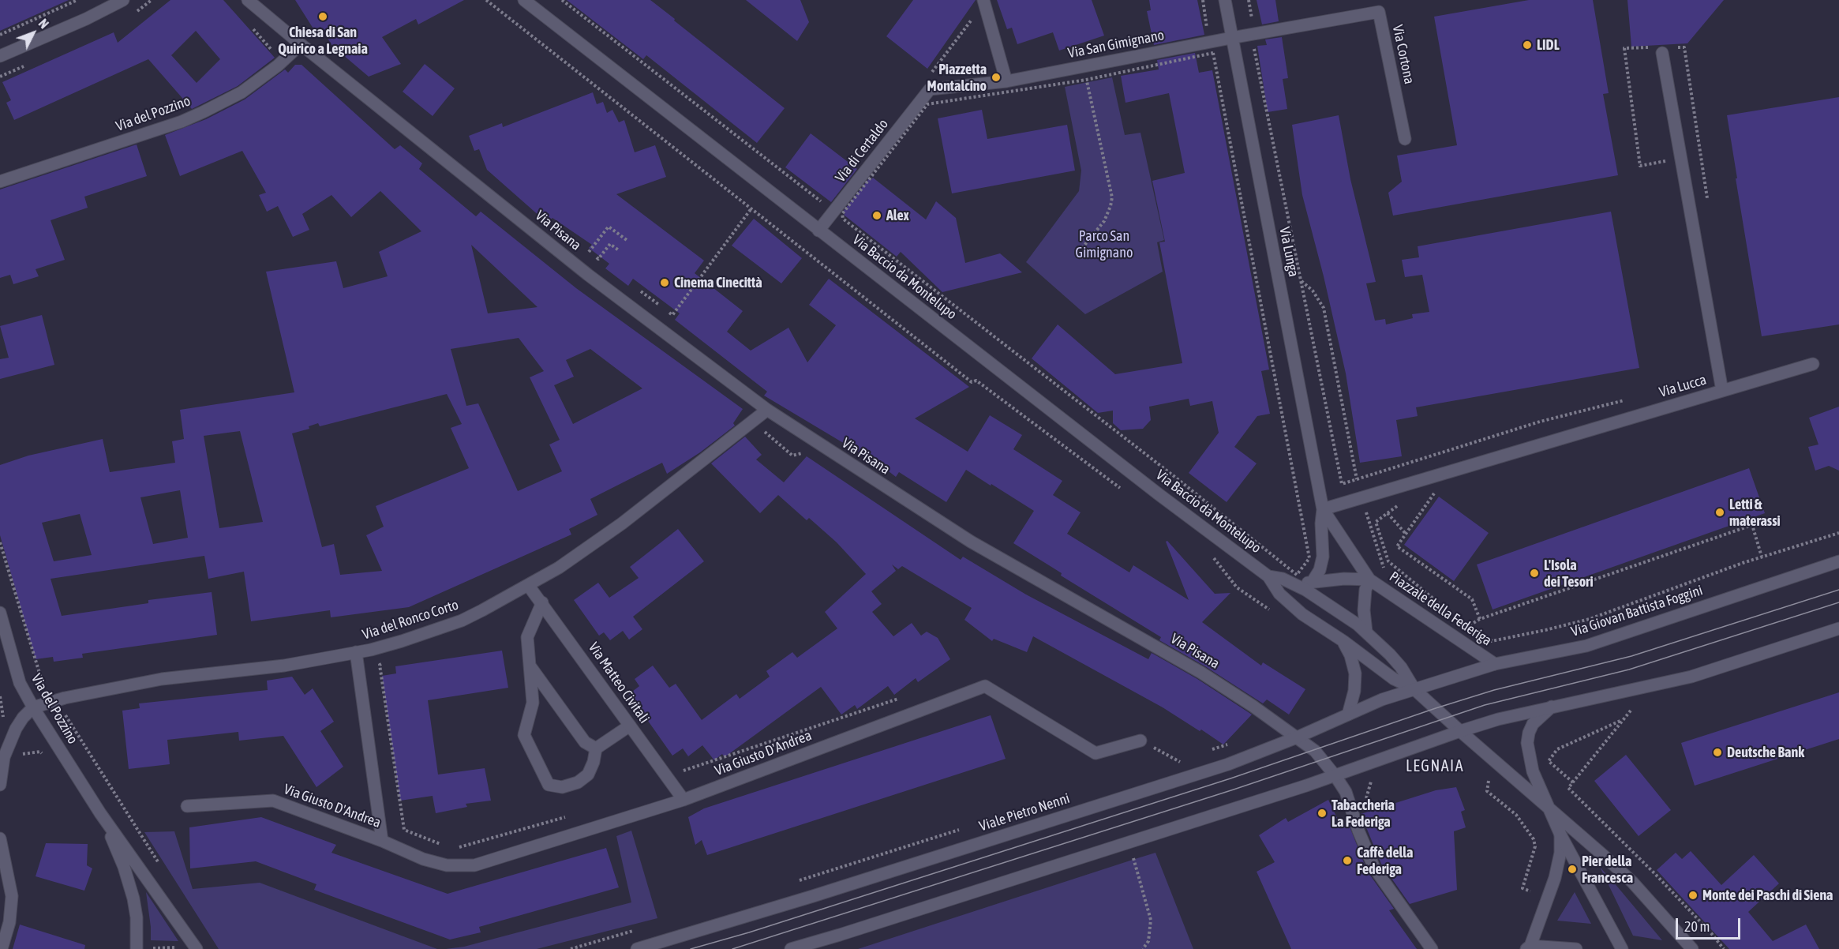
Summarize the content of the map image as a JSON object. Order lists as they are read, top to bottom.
{
  "streets": {
    "street": [
      "Via San Gimignano",
      "Via Cortona",
      "Via del Pozzino",
      "Via di Certaldo",
      "Via Pisana",
      "Via Lunga",
      "Via Baccio da Montelupo",
      "Via Lucca",
      "Piazzale della Federiga",
      "Via Giovan Battista Foggini",
      "Via del Ronco Corto",
      "Via Matteo Civitali",
      "Via Giusto D'Andrea",
      "Viale Pietro Nenni"
    ]
  },
  "crossings": [
    ["Via San Gimignano", "Via Cortona"],
    ["Via San Gimignano", "Via di Certaldo"],
    ["Via San Gimignano", "Via Lunga"],
    ["Via Cortona", "Via Lunga"],
    ["Via del Pozzino", "Via Pisana"],
    ["Via del Pozzino", "Via del Ronco Corto"],
    ["Via di Certaldo", "Via Baccio da Montelupo"],
    ["Via Pisana", "Via del Ronco Corto"],
    ["Via Pisana", "Viale Pietro Nenni"],
    ["Via Lunga", "Via Lucca"],
    ["Via Lunga", "Piazzale della Federiga"],
    ["Via Baccio da Montelupo", "Piazzale della Federiga"],
    ["Via Baccio da Montelupo", "Via Giovan Battista Foggini"],
    ["Via Baccio da Montelupo", "Viale Pietro Nenni"],
    ["Piazzale della Federiga", "Via Giovan Battista Foggini"],
    ["Via Giovan Battista Foggini", "Viale Pietro Nenni"],
    ["Via del Ronco Corto", "Via Matteo Civitali"],
    ["Via del Ronco Corto", "Via Giusto D'Andrea"],
    ["Via Matteo Civitali", "Via Giusto D'Andrea"]
  ],
  "districts": ["LEGNAIA"],
  "parks": ["Parco San Gimignano"],
  "places": [
    "Chiesa di San Quirico a Legnaia",
    "LIDL",
    "Piazzetta Montalcino",
    "Alex",
    "Cinema Cinecittà",
    "Letti & materassi",
    "L'Isola dei Tesori",
    "Deutsche Bank",
    "Tabaccheria La Federiga",
    "Caffè della Federiga",
    "Pier della Francesca",
    "Monte dei Paschi di Siena"
  ],
  "scale_bar": "20 m",
  "north": "top right"
}
